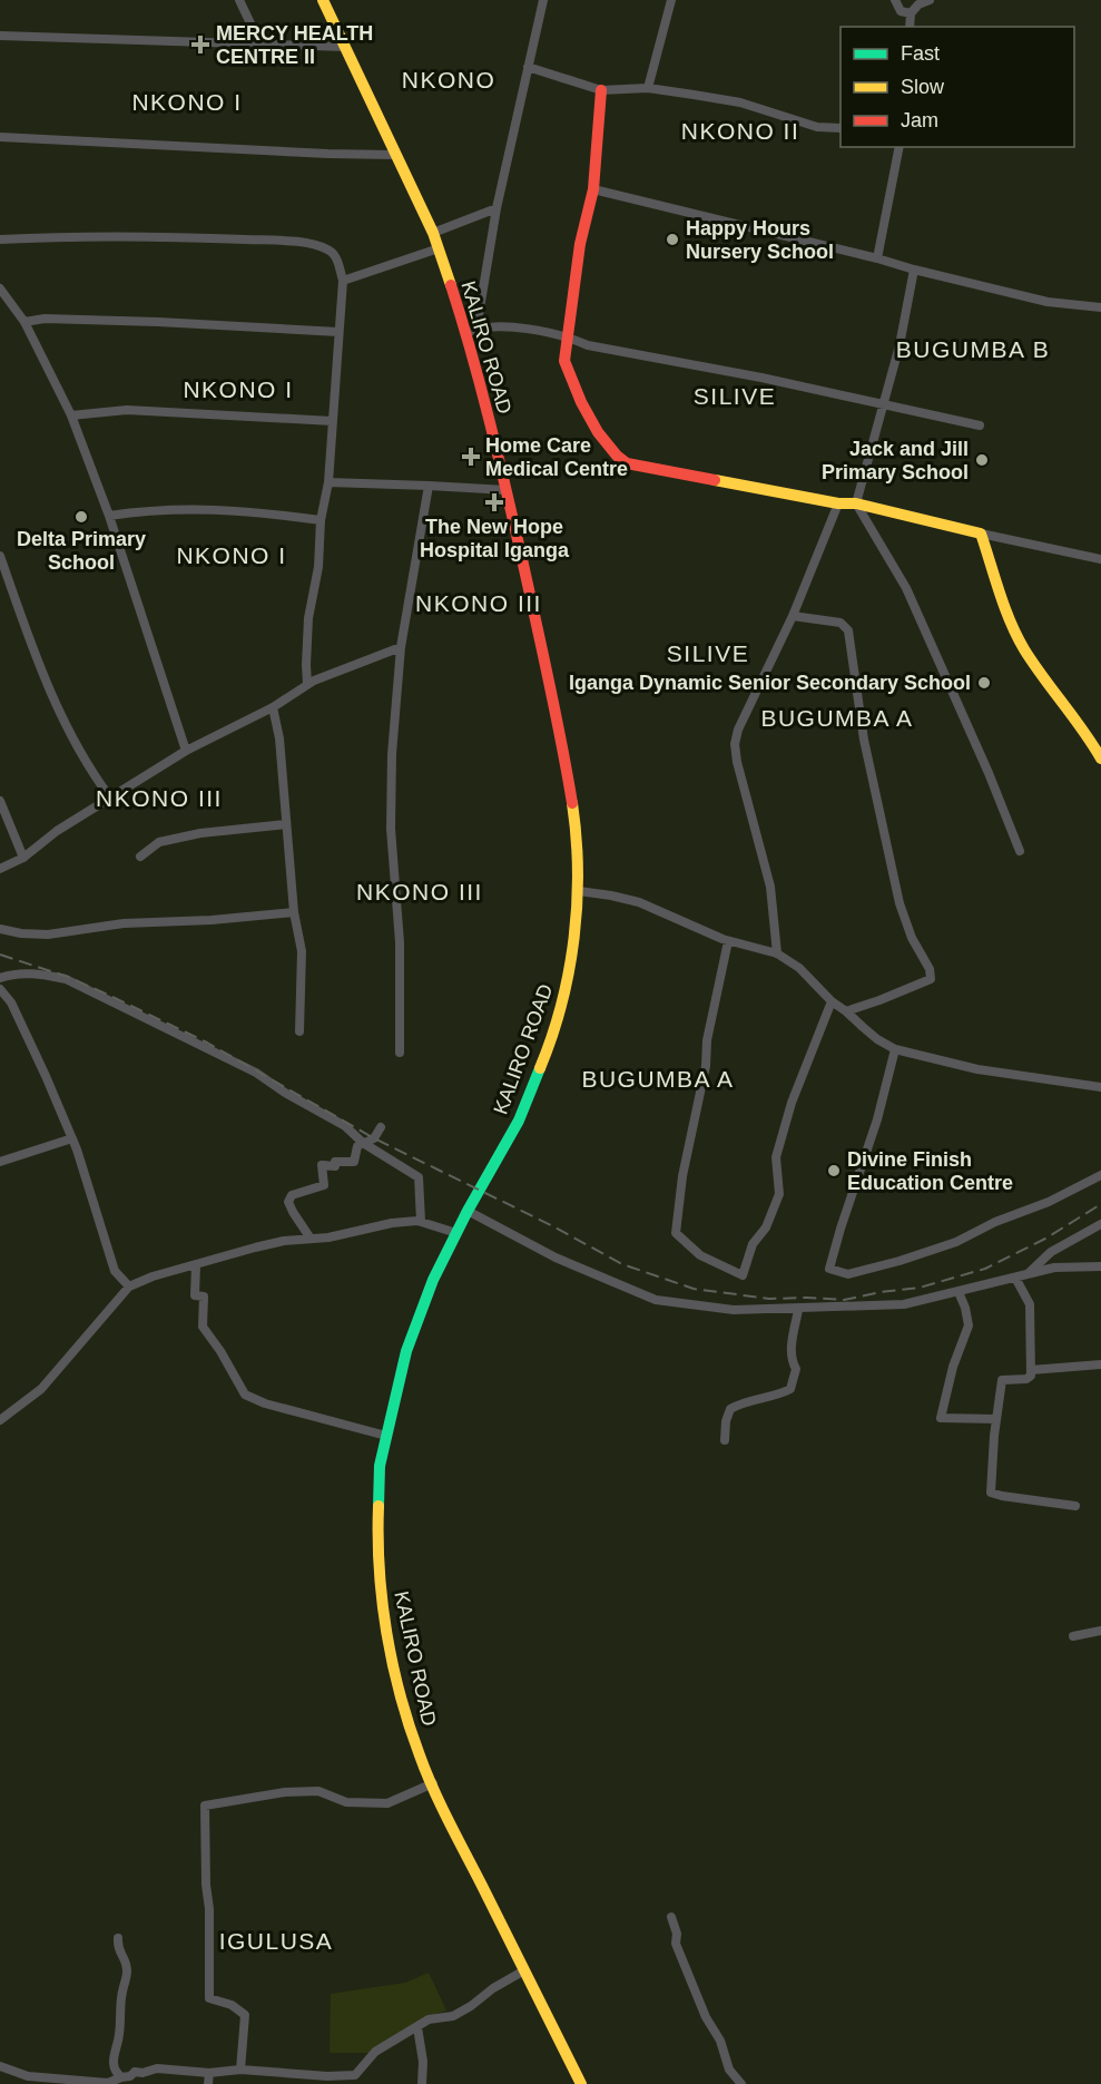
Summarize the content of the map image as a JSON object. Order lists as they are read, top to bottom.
{
  "streets": {
    "main road": ["KALIRO ROAD"]
  },
  "districts": [
    "NKONO",
    "NKONO I",
    "NKONO II",
    "BUGUMBA B",
    "NKONO I",
    "SILIVE",
    "NKONO I",
    "NKONO III",
    "SILIVE",
    "BUGUMBA A",
    "NKONO III",
    "NKONO III",
    "BUGUMBA A",
    "IGULUSA"
  ],
  "places": {
    "health": ["MERCY HEALTH CENTRE II", "Home Care Medical Centre", "The New Hope Hospital Iganga"],
    "other": [
      "Happy Hours Nursery School",
      "Jack and Jill Primary School",
      "Delta Primary School",
      "Iganga Dynamic Senior Secondary School",
      "Divine Finish Education Centre"
    ]
  },
  "legend": ["Fast", "Slow", "Jam"]
}
